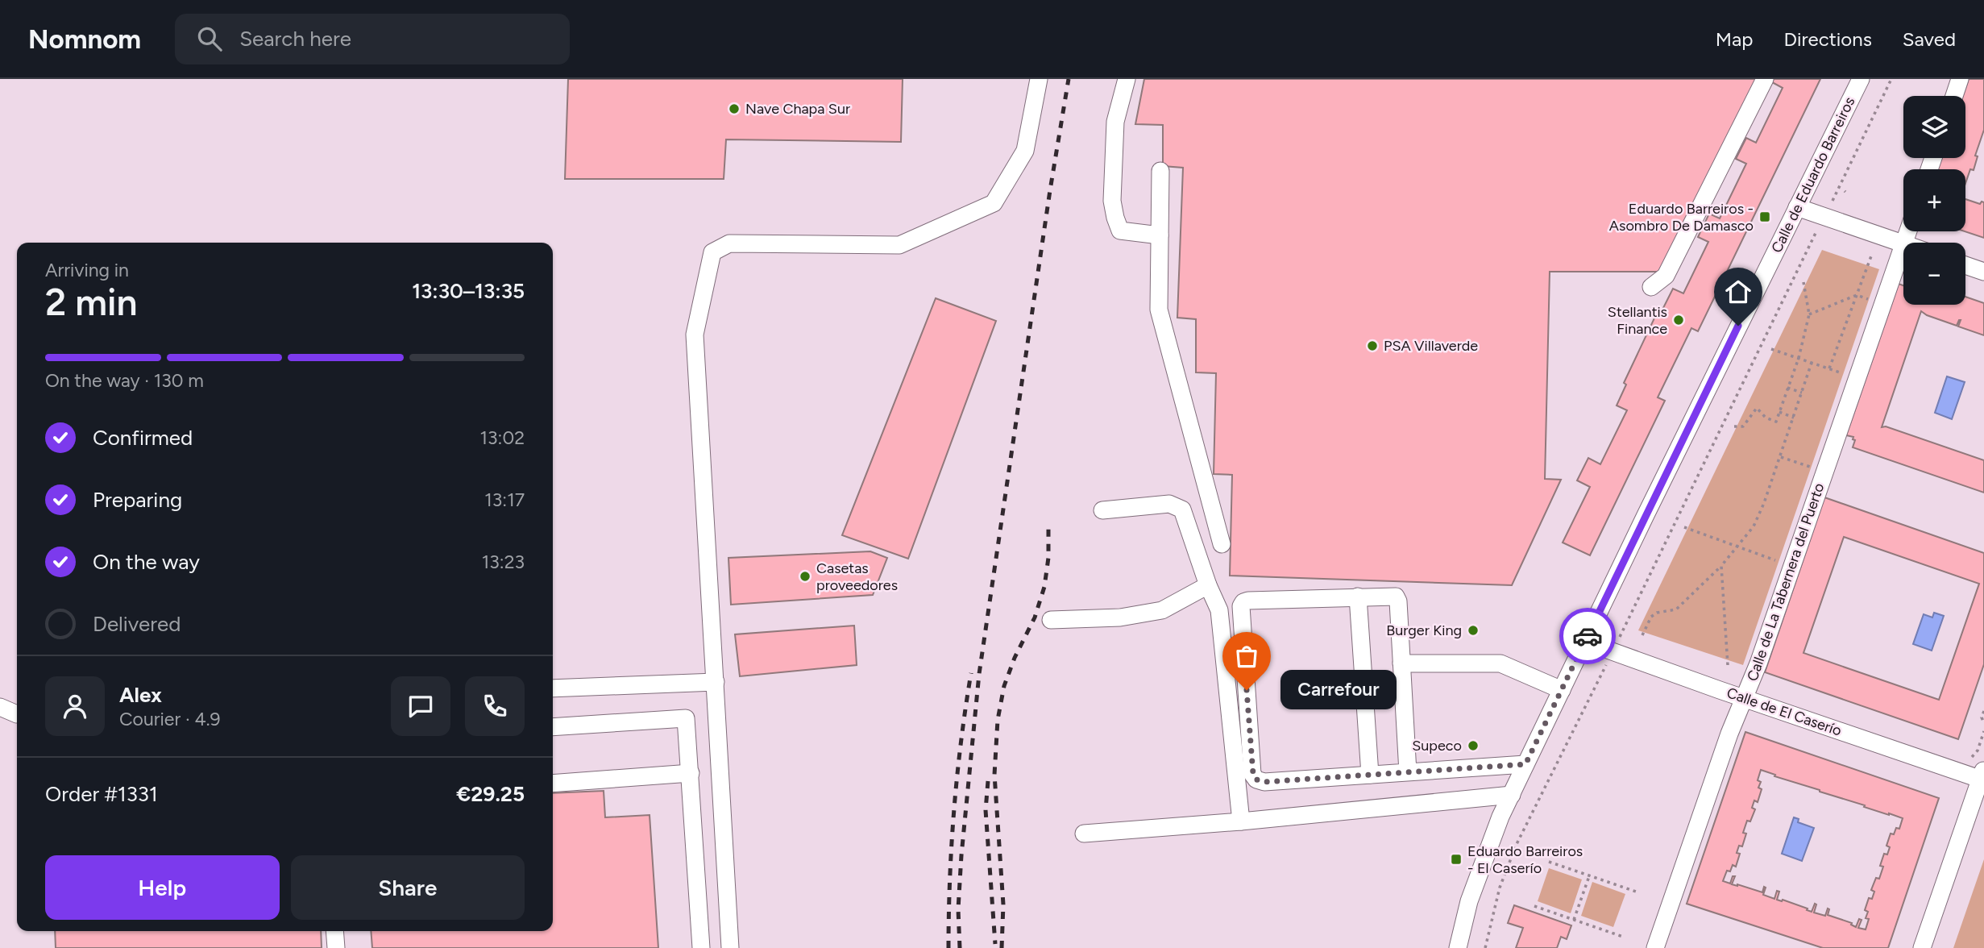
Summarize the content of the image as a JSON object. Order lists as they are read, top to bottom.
{
  "streets": {
    "street": ["Calle de Eduardo Barreiros", "Calle de La Tabernera del Puerto", "Calle de El Caserío"]
  },
  "crossings": [
    ["Calle de Eduardo Barreiros", "Calle de El Caserío"],
    ["Calle de La Tabernera del Puerto", "Calle de El Caserío"]
  ],
  "places": {
    "other": [
      "Nave Chapa Sur",
      "Stellantis Finance",
      "PSA Villaverde",
      "Casetas proveedores",
      "Burger King",
      "Carrefour",
      "Supeco"
    ],
    "transit": ["Eduardo Barreiros - Asombro De Damasco", "Eduardo Barreiros - El Caserío"]
  },
  "page": {
    "header": "Nomnom",
    "search": "Search here",
    "nav": ["Map", "Directions", "Saved"],
    "map_buttons": ["+", "−"],
    "heading": ["2 min", "Arriving in", "13:30–13:35"],
    "panel": [
      "Alex",
      "Courier · 4.9",
      "Order #1331",
      "€29.25"
    ],
    "bar": "On the way · 130 m",
    "list": [
      ["Confirmed", "13:02"],
      ["Preparing", "13:17"],
      ["On the way", "13:23"],
      "Delivered"
    ],
    "bubble": "Carrefour",
    "buttons": ["Help", "Share"]
  }
}
